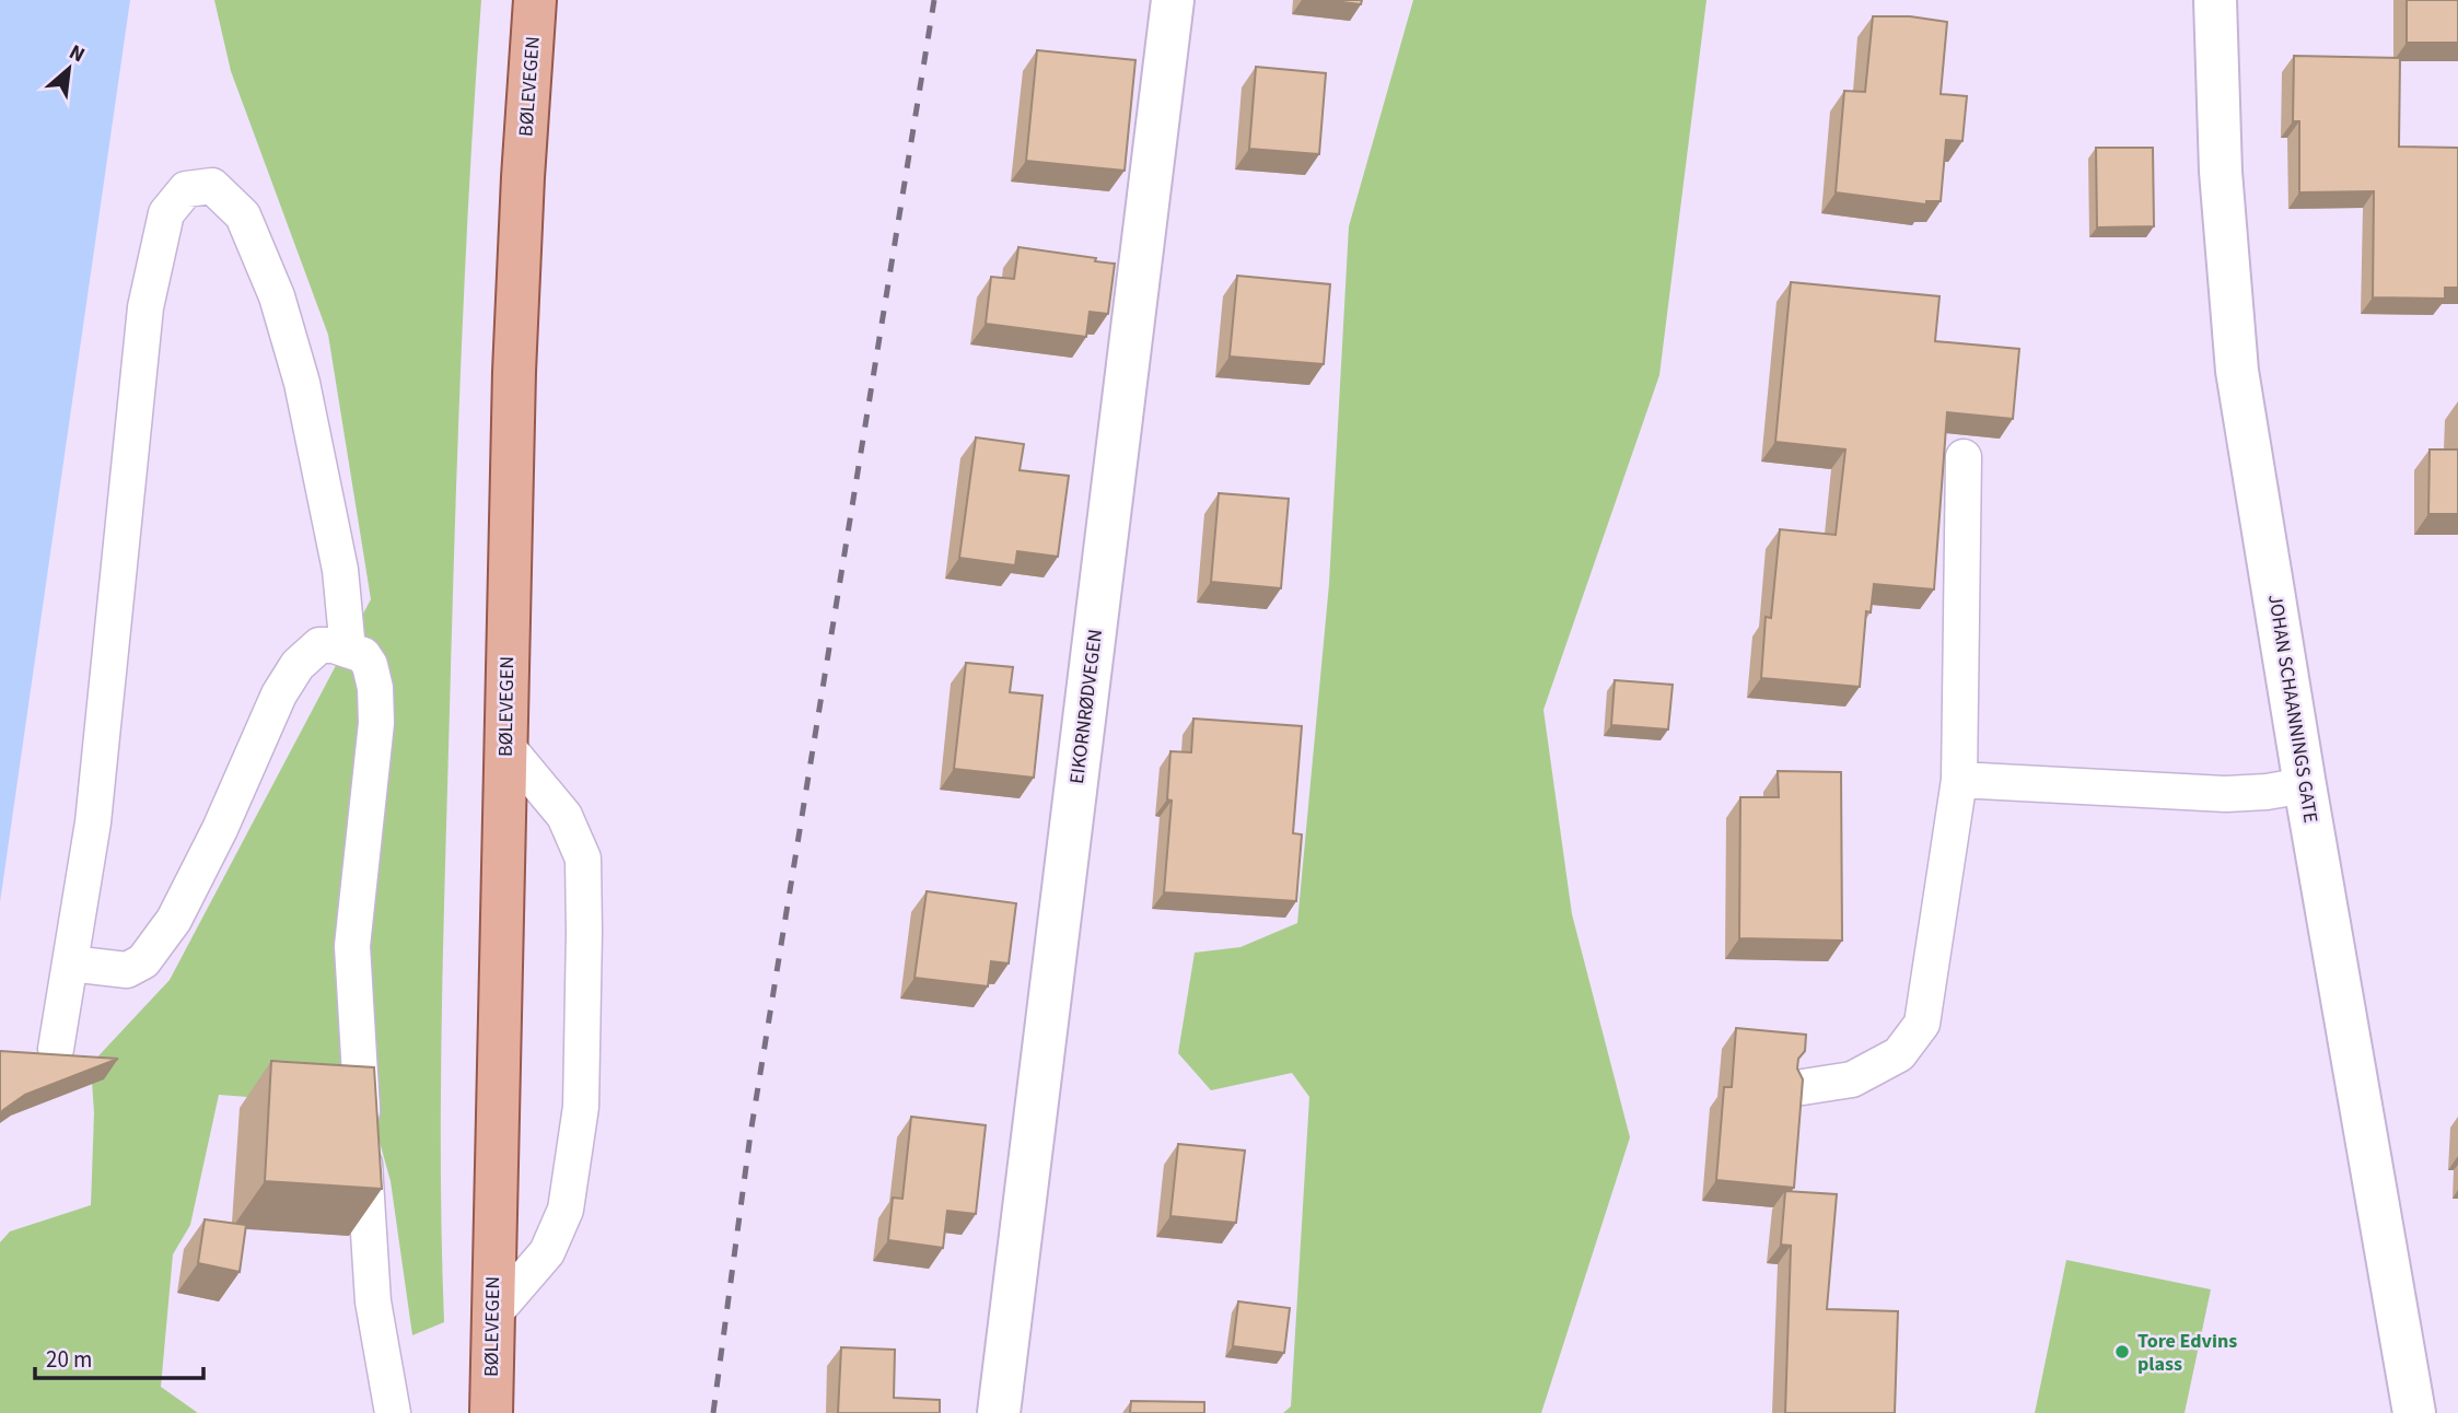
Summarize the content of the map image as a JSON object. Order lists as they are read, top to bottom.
{
  "streets": {
    "main road": ["BØLEVEGEN"],
    "street": ["EIKORNRØDVEGEN", "JOHAN SCHAANNINGS GATE"]
  },
  "places": ["Tore Edvins plass"],
  "scale_bar": "20 m",
  "north": "top right"
}
